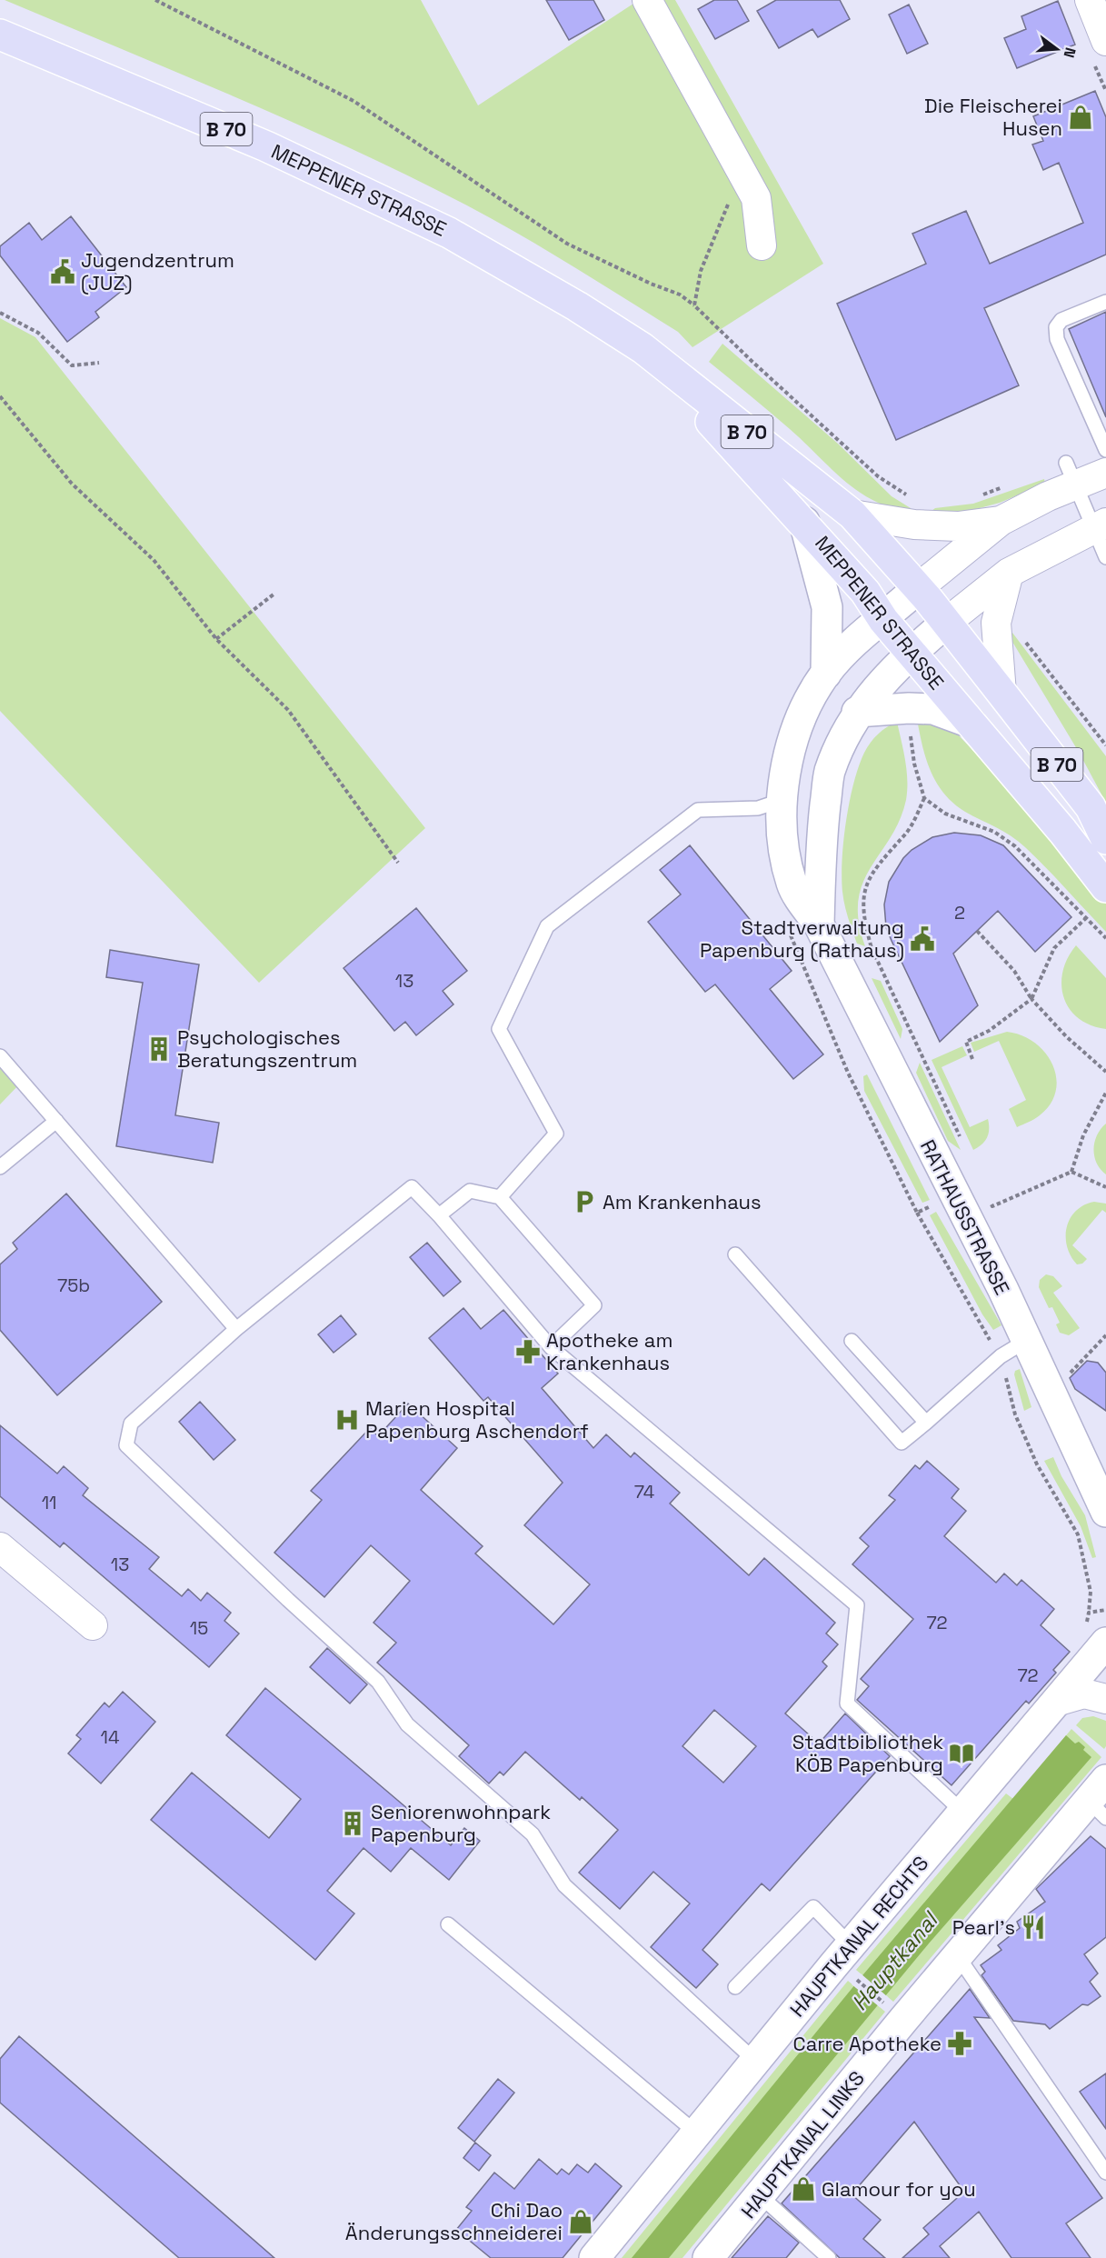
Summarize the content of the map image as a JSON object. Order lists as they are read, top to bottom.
{
  "streets": {
    "main road": ["B 70", "MEPPENER STRASSE"],
    "street": ["RATHAUSSTRASSE", "HAUPTKANAL RECHTS", "HAUPTKANAL LINKS"]
  },
  "crossings": [
    ["B 70", "MEPPENER STRASSE"],
    ["B 70", "RATHAUSSTRASSE"],
    ["MEPPENER STRASSE", "RATHAUSSTRASSE"]
  ],
  "water": ["Hauptkanal"],
  "places": {
    "shop": ["Die Fleischerei Husen", "Glamour for you", "Chi Dao Änderungsschneiderei"],
    "public building": ["Jugendzentrum (JUZ)", "Stadtverwaltung Papenburg (Rathaus)"],
    "building": ["Psychologisches Beratungszentrum", "Seniorenwohnpark Papenburg"],
    "parking": ["Am Krankenhaus"],
    "pharmacy": ["Apotheke am Krankenhaus", "Carre Apotheke"],
    "hospital": ["Marien Hospital Papenburg Aschendorf"],
    "library": ["Stadtbibliothek KÖB Papenburg"],
    "restaurant": ["Pearl's"]
  },
  "house_numbers": [
    "2",
    "13",
    "75b",
    "74",
    "11",
    "13",
    "72",
    "15",
    "72",
    "14"
  ],
  "north": "right"
}
